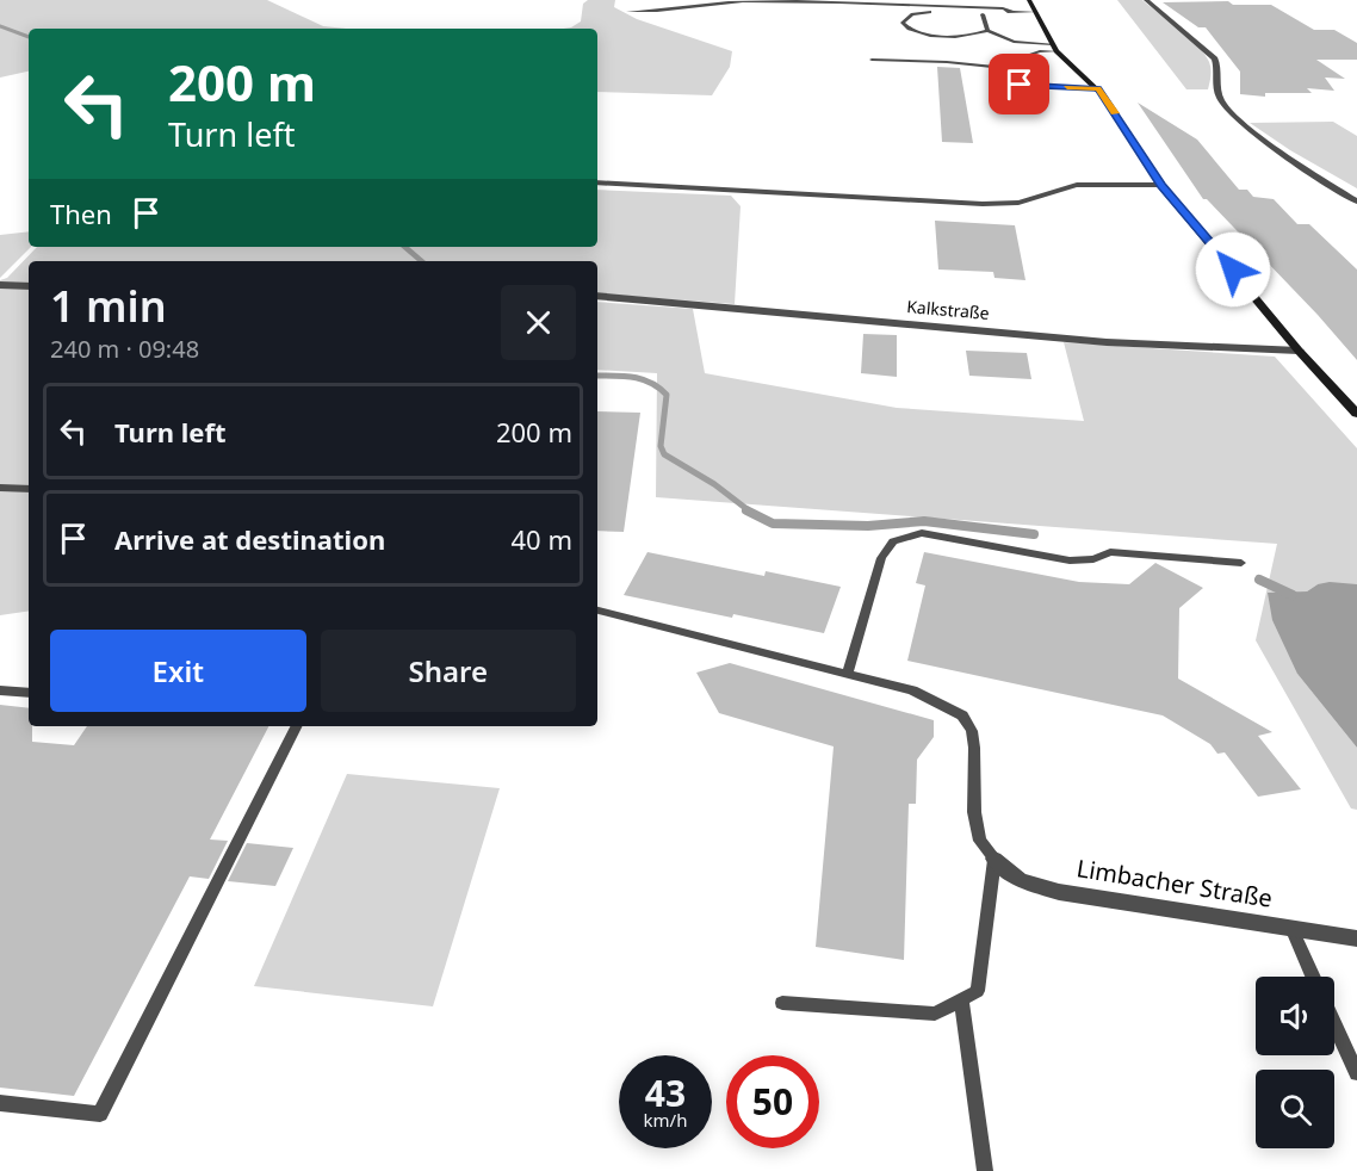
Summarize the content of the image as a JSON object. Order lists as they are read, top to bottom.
{
  "streets": {
    "street": ["Kalkstraße", "Limbacher Straße"]
  },
  "page": {
    "turn": ["200 m", "Turn left"],
    "then": "Then",
    "heading": ["1 min", "240 m · 09:48"],
    "list": [
      {
        "name": "Turn left",
        "value": "200 m"
      },
      {
        "name": "Arrive at destination",
        "value": "40 m"
      }
    ],
    "buttons": ["Exit", "Share"],
    "speed": "43 km/h",
    "limit": "50"
  }
}
